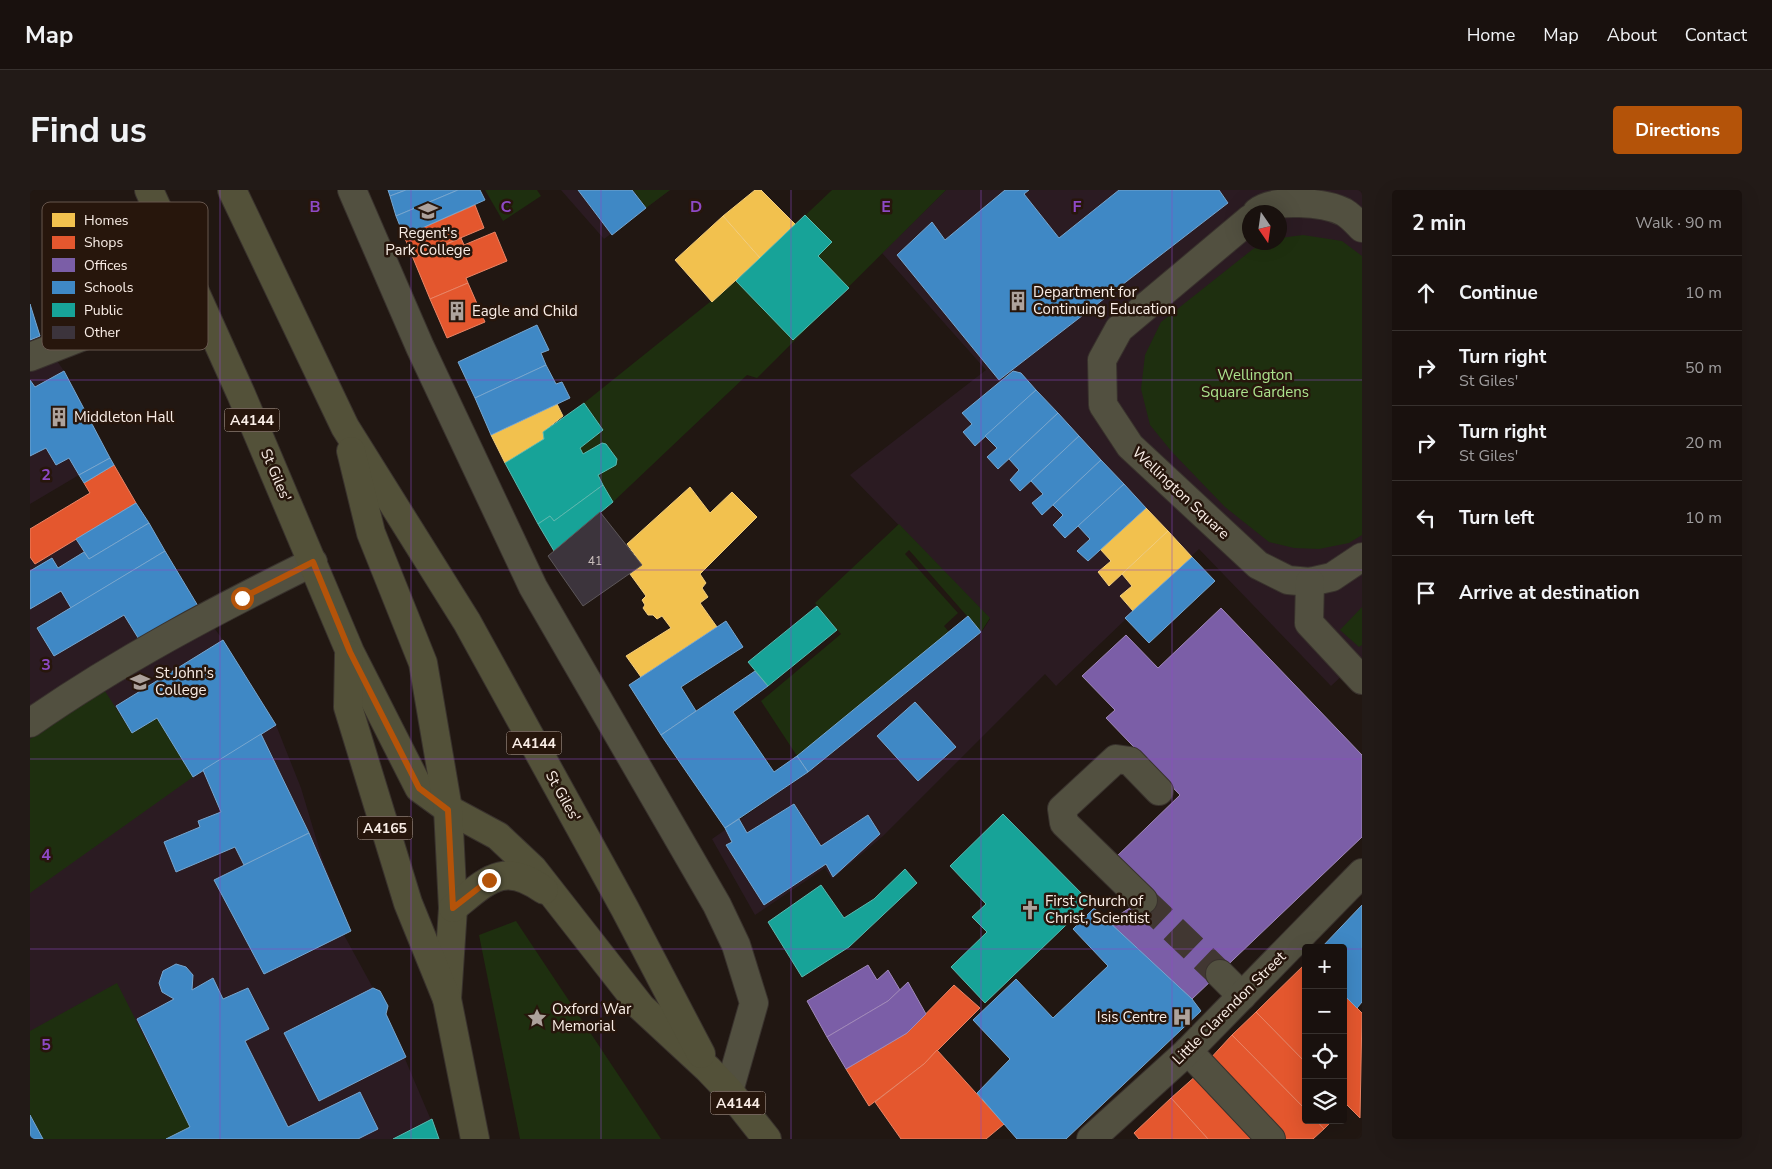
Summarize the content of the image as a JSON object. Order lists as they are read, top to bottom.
{
  "streets": {
    "main road": ["A4144", "St Giles'", "A4165"],
    "street": ["Wellington Square", "Little Clarendon Street"]
  },
  "crossings": [
    ["A4144", "St Giles'"]
  ],
  "parks": ["Wellington Square Gardens"],
  "places": {
    "school or university": ["Regent's Park College", "St John's College"],
    "building": ["Department for Continuing Education", "Eagle and Child", "Middleton Hall"],
    "church": ["First Church of Christ, Scientist"],
    "hospital": ["Isis Centre"],
    "place": ["Oxford War Memorial"]
  },
  "house_numbers": ["41"],
  "legend": [
    "Homes",
    "Shops",
    "Offices",
    "Schools",
    "Public",
    "Other"
  ],
  "north": "bottom",
  "page": {
    "header": "Map",
    "nav": [
      "Home",
      "Map",
      "About",
      "Contact"
    ],
    "buttons": "Directions",
    "title": "Find us",
    "heading": ["2 min", "Walk · 90 m"],
    "list": [
      ["Continue", "10 m"],
      ["Turn right", "St Giles'", "50 m"],
      ["Turn right", "St Giles'", "20 m"],
      ["Turn left", "10 m"],
      "Arrive at destination"
    ],
    "map_buttons": ["+", "−"]
  },
  "grid": {
    "columns": [
      "B",
      "C",
      "D",
      "E",
      "F"
    ],
    "rows": [
      "2",
      "3",
      "4",
      "5"
    ]
  }
}
